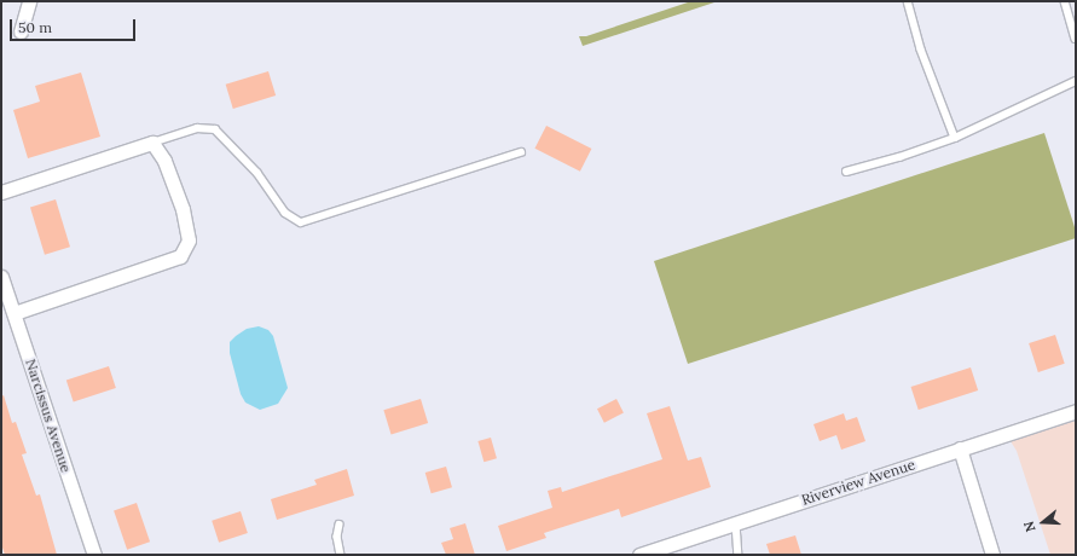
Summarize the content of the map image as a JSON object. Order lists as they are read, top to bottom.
{
  "streets": {
    "street": ["Narcissus Avenue", "Riverview Avenue"]
  },
  "scale_bar": "50 m",
  "north": "left"
}
